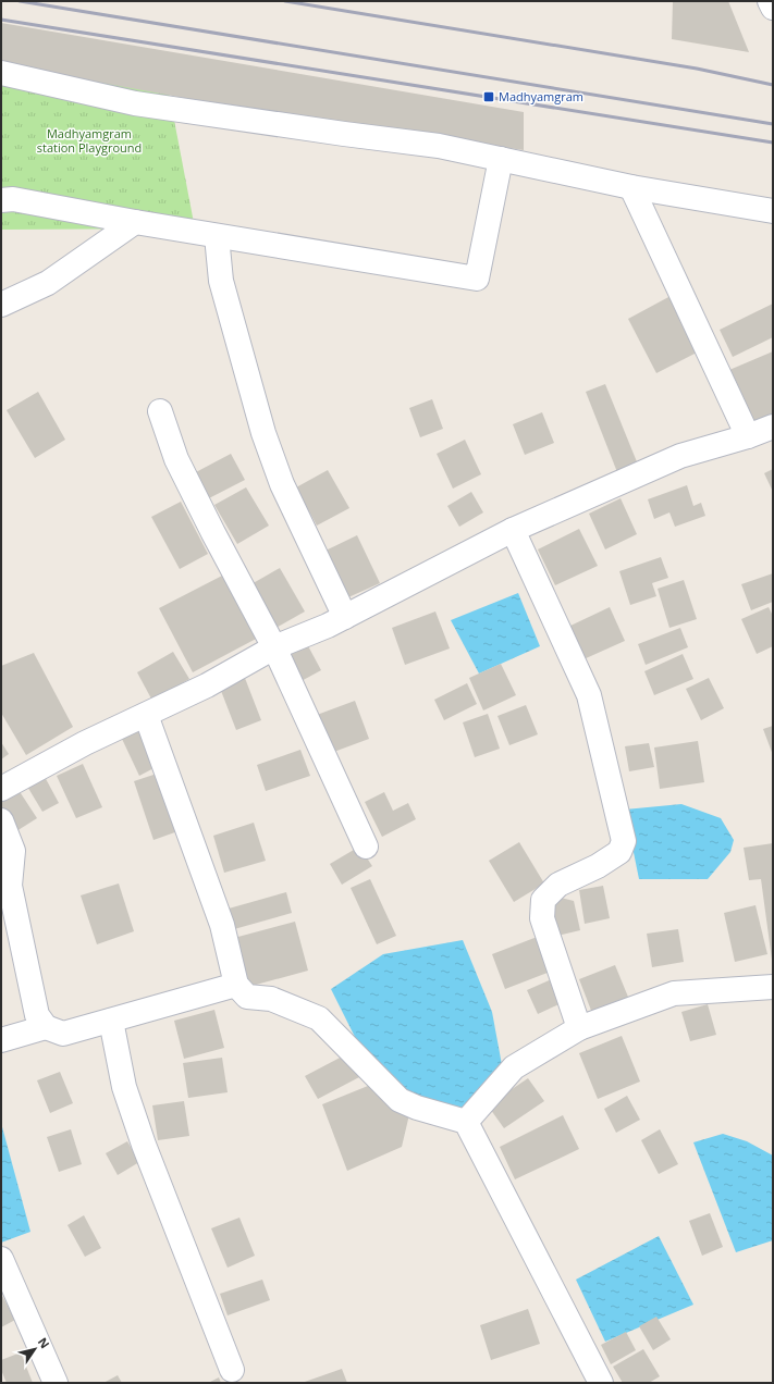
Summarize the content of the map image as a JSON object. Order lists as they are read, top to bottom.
{
  "parks": ["Madhyamgram station Playground"],
  "places": {
    "transit": ["Madhyamgram"]
  },
  "north": "top right"
}
